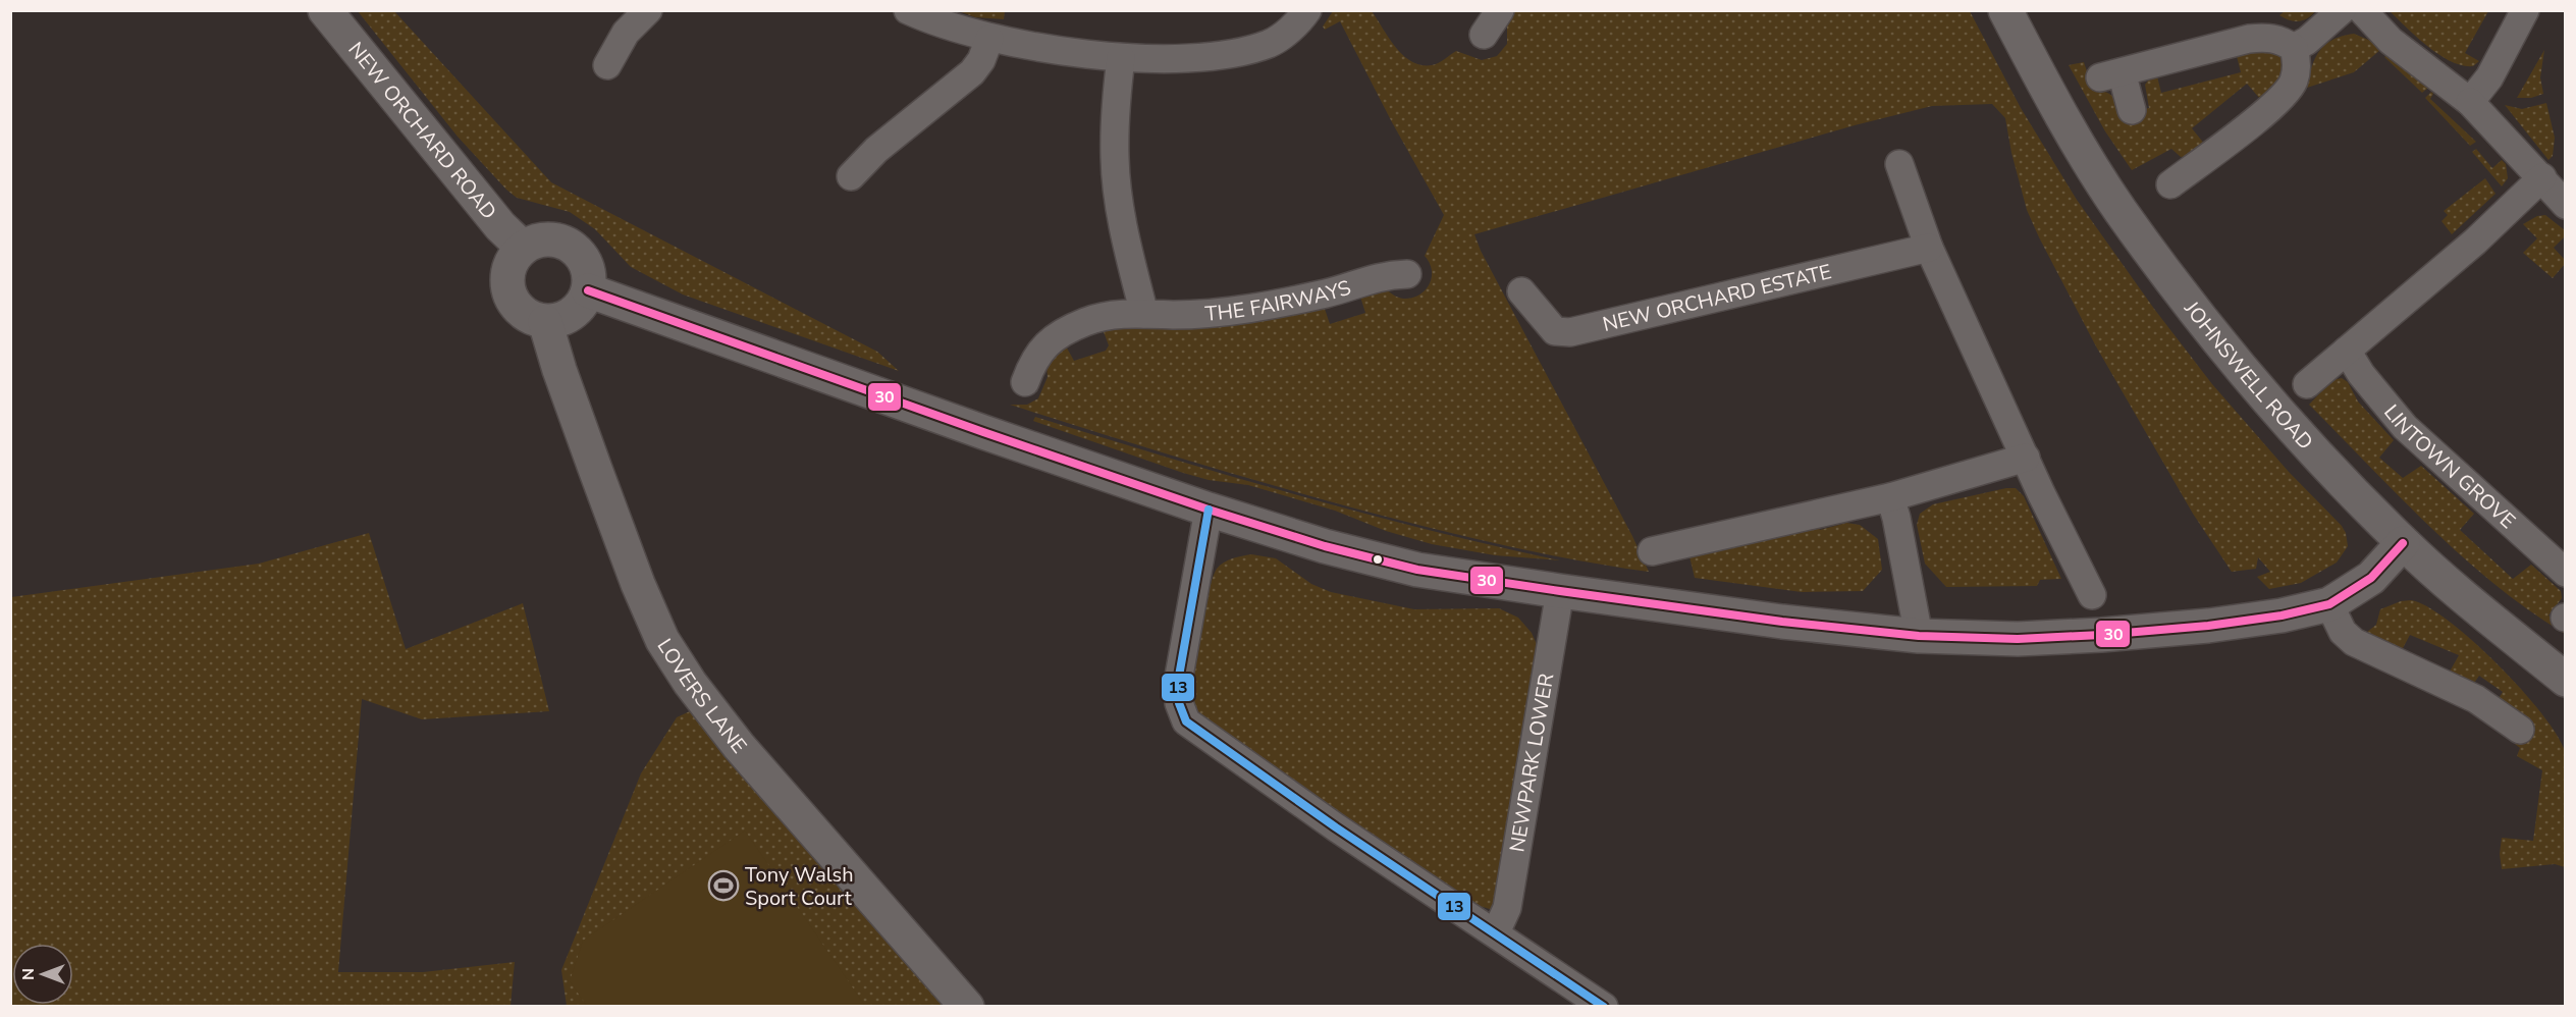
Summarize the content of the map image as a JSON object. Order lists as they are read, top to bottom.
{
  "streets": {
    "street": [
      "NEW ORCHARD ROAD",
      "THE FAIRWAYS",
      "NEW ORCHARD ESTATE",
      "JOHNSWELL ROAD",
      "LINTOWN GROVE",
      "LOVERS LANE",
      "NEWPARK LOWER"
    ]
  },
  "crossings": [
    ["NEW ORCHARD ROAD", "LOVERS LANE"]
  ],
  "places": {
    "sports": ["Tony Walsh Sport Court"]
  },
  "lines": ["transit line 30", "transit line 13"],
  "north": "left"
}
